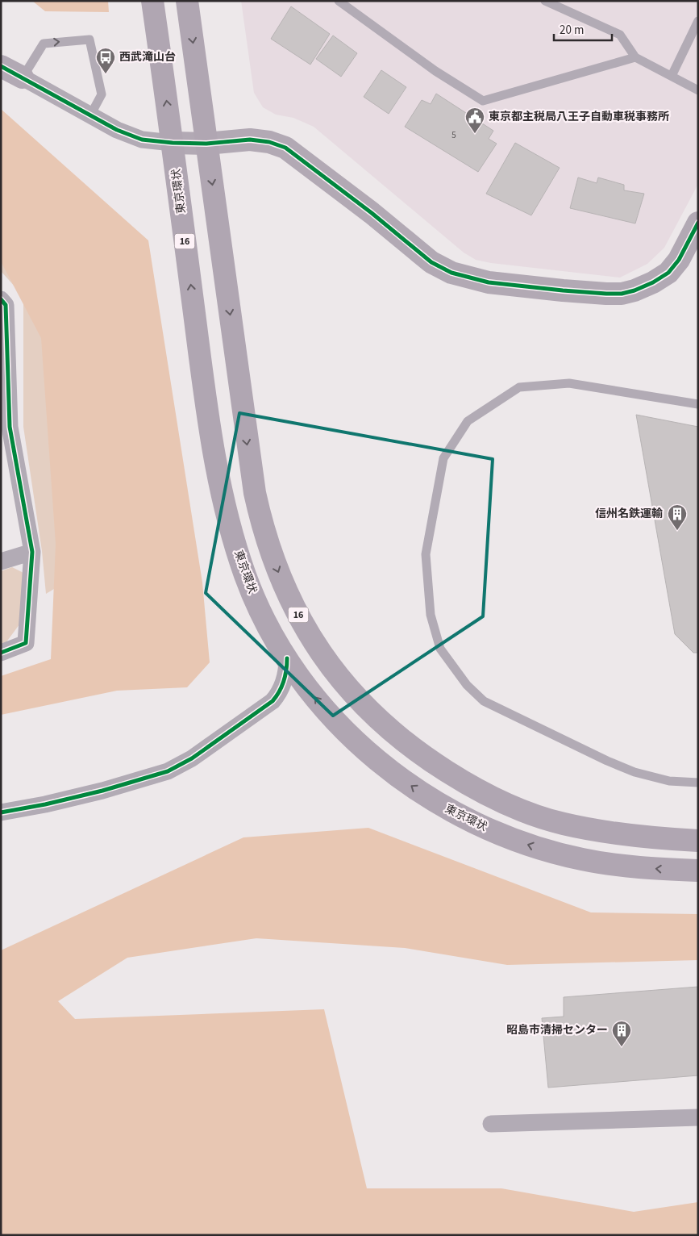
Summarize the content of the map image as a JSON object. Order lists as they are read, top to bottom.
{
  "streets": {
    "highway": ["東京環状", "16"]
  },
  "one_way": ["東京環状"],
  "places": {
    "bus stop": ["西武滝山台"],
    "public building": ["東京都主税局八王子自動車税事務所"],
    "building": ["信州名鉄運輸", "昭島市清掃センター"]
  },
  "house_numbers": ["5"],
  "scale_bar": "20 m"
}
